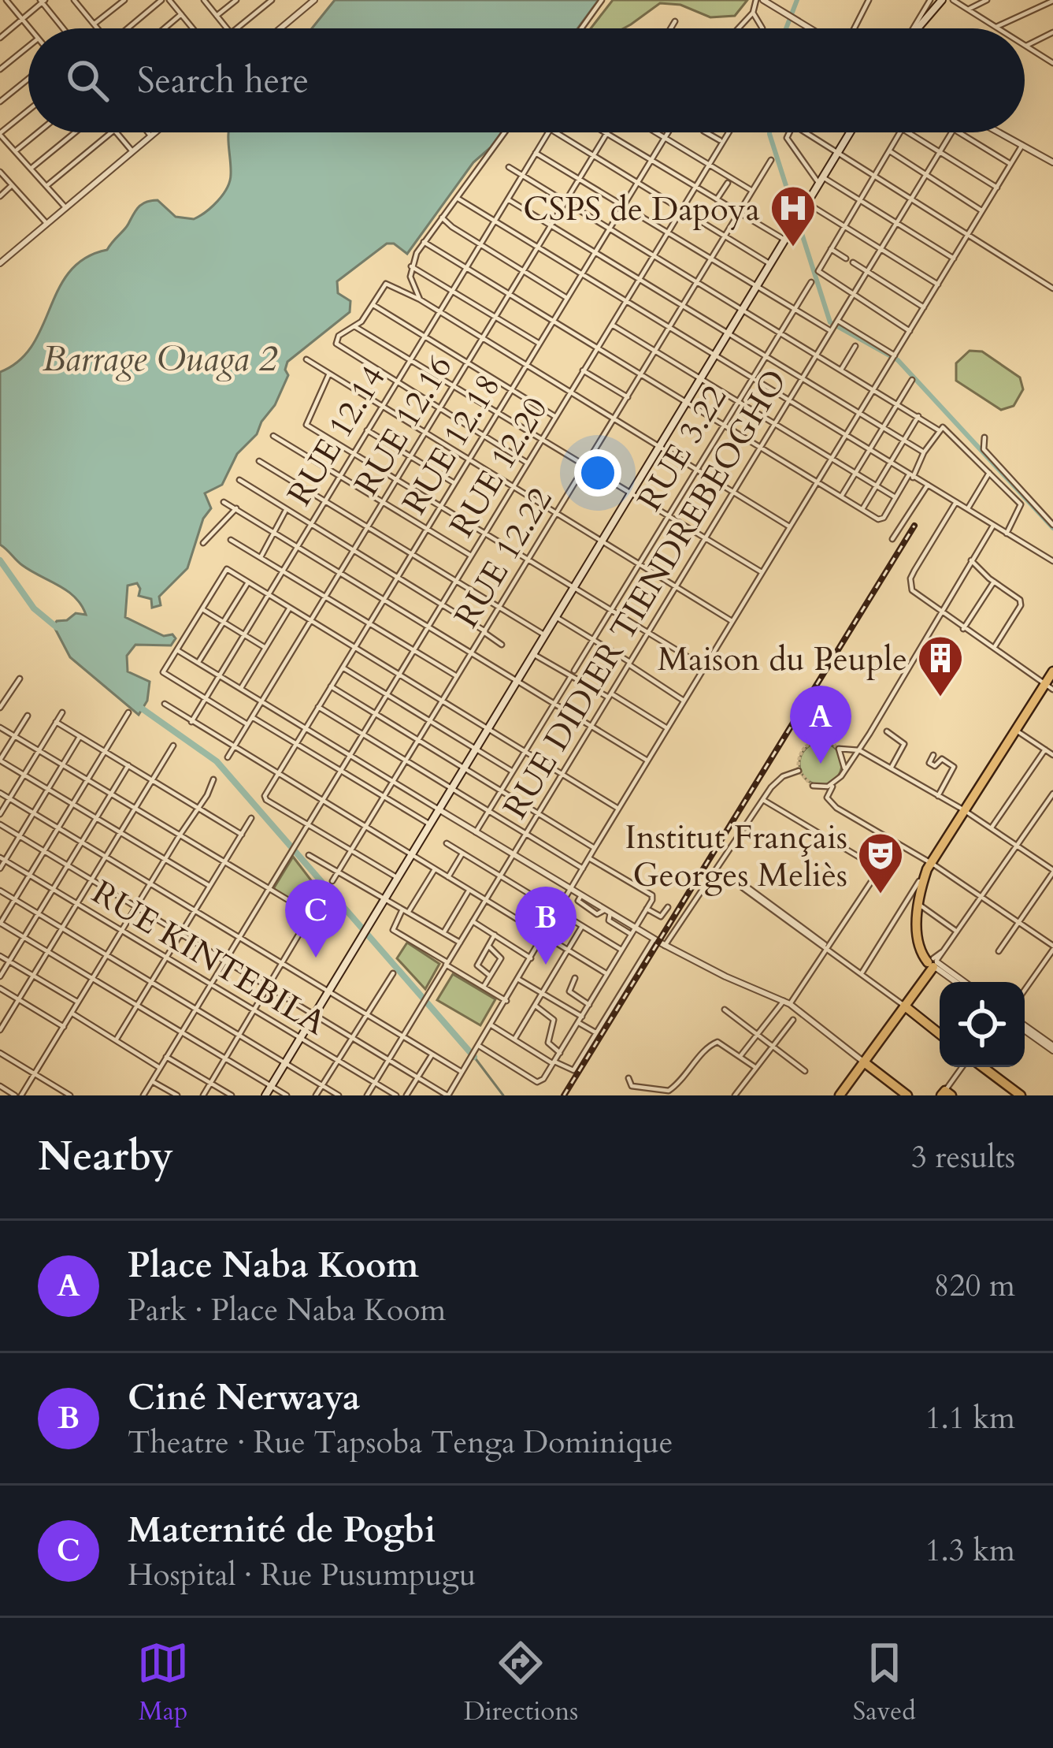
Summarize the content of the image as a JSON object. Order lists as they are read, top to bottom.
{
  "streets": {
    "street": [
      "RUE 12.16",
      "RUE 12.14",
      "RUE 12.18",
      "RUE 3.22",
      "RUE 12.20",
      "RUE 12.22",
      "RUE DIDIER TIENDREBEOGHO",
      "RUE KINTEBILA"
    ]
  },
  "crossings": [
    ["RUE 12.18", "RUE 12.20"],
    ["RUE 12.20", "RUE KINTEBILA"],
    ["RUE DIDIER TIENDREBEOGHO", "RUE KINTEBILA"]
  ],
  "water": ["Barrage Ouaga 2"],
  "places": {
    "hospital": ["CSPS de Dapoya"],
    "building": ["Maison du Peuple"],
    "theatre": ["Institut Français Georges Meliès"]
  },
  "page": {
    "search": "Search here",
    "pins": ["A", "C", "B"],
    "heading": ["Nearby", "3 results"],
    "list": [
      {
        "mark": "A",
        "name": "Place Naba Koom",
        "note": "Park · Place Naba Koom",
        "value": "820 m"
      },
      {
        "mark": "B",
        "name": "Ciné Nerwaya",
        "note": "Theatre · Rue Tapsoba Tenga Dominique",
        "value": "1.1 km"
      },
      {
        "mark": "C",
        "name": "Maternité de Pogbi",
        "note": "Hospital · Rue Pusumpugu",
        "value": "1.3 km"
      }
    ],
    "nav": ["Map", "Directions", "Saved"]
  }
}
